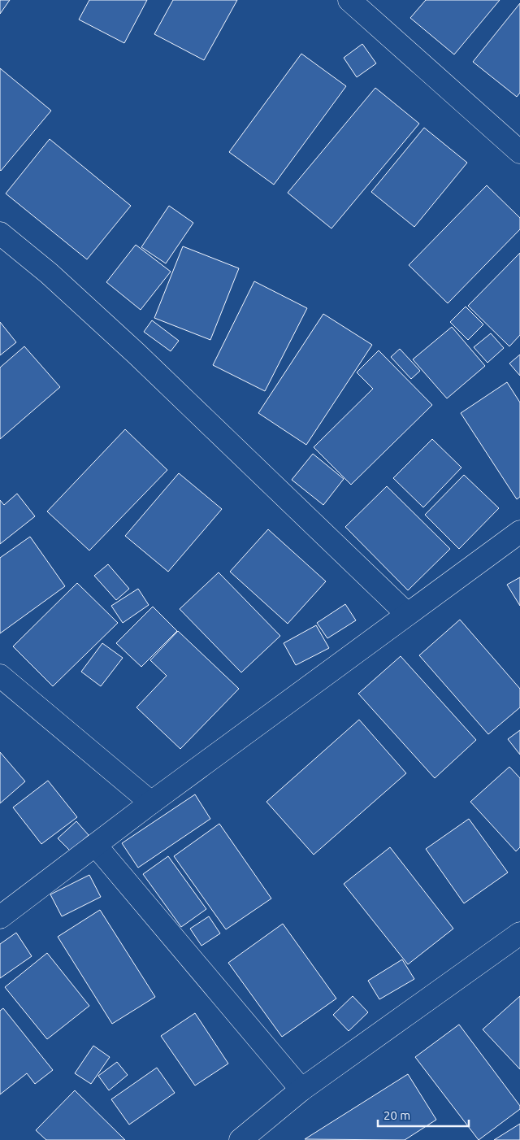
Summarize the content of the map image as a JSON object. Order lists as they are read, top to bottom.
{
  "scale_bar": "20 m"
}
